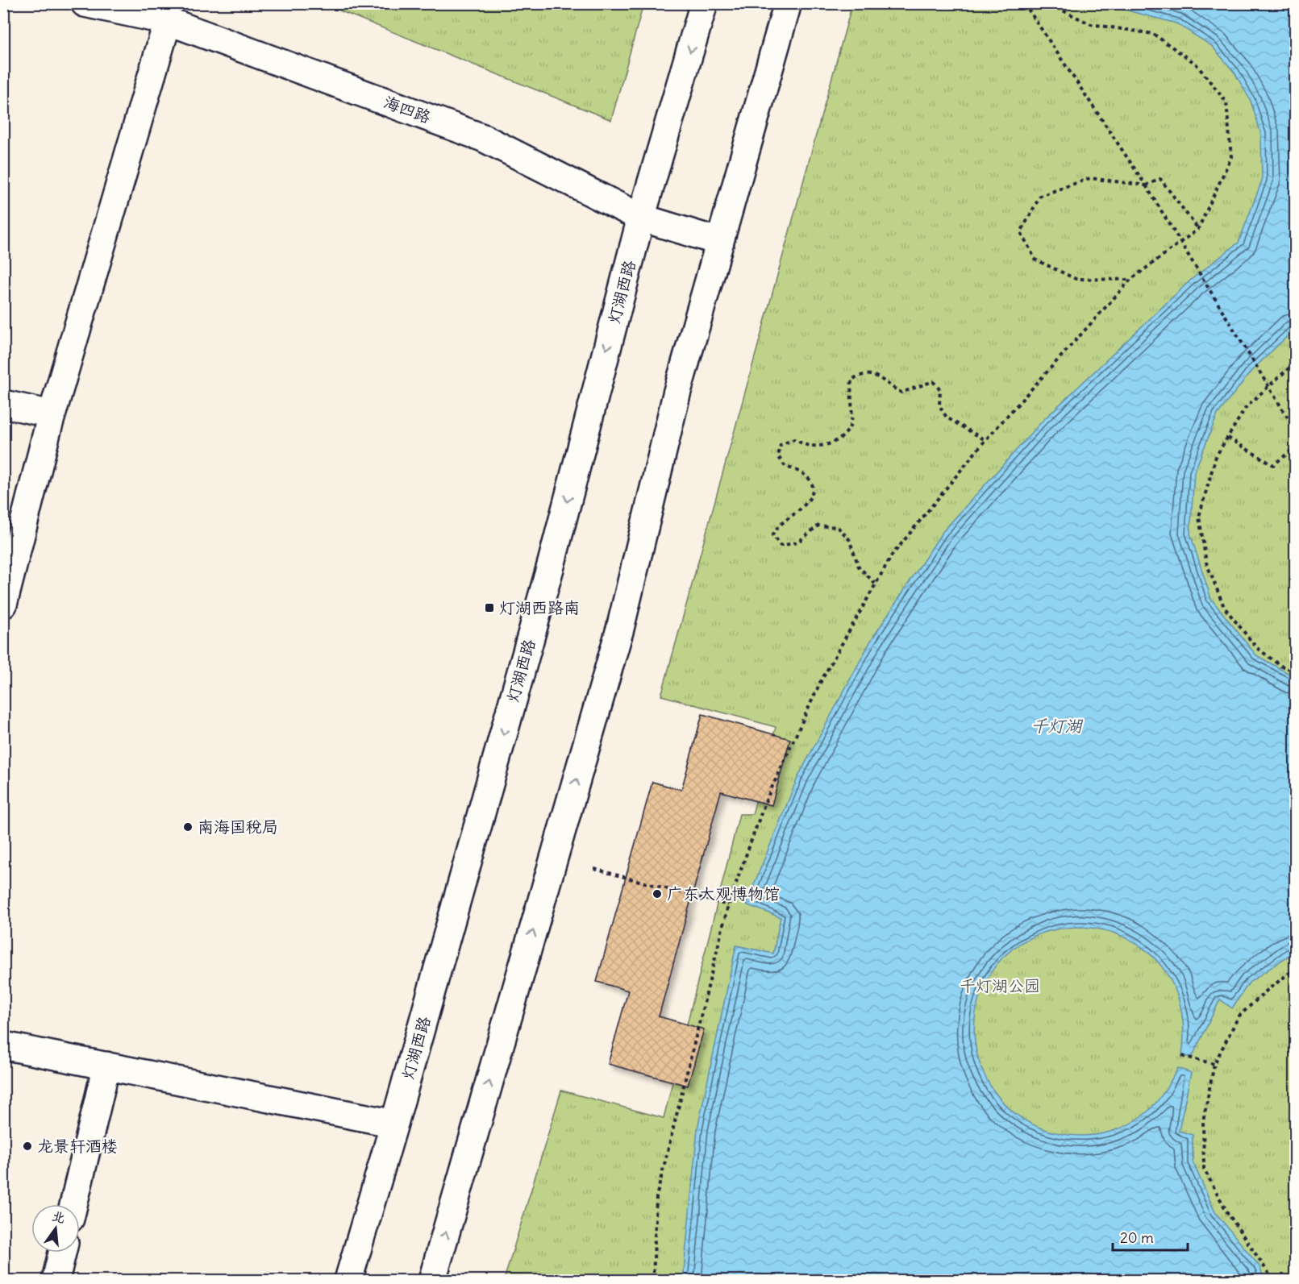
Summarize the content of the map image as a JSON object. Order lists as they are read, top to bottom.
{
  "streets": {
    "main road": ["海四路", "灯湖西路"]
  },
  "crossings": [
    ["海四路", "灯湖西路"]
  ],
  "water": ["千灯湖"],
  "parks": ["千灯湖公园"],
  "places": {
    "transit": ["灯湖西路南"],
    "other": ["南海国税局", "广东大观博物馆", "龙景轩酒楼"]
  },
  "scale_bar": "20 m",
  "north": "top"
}
